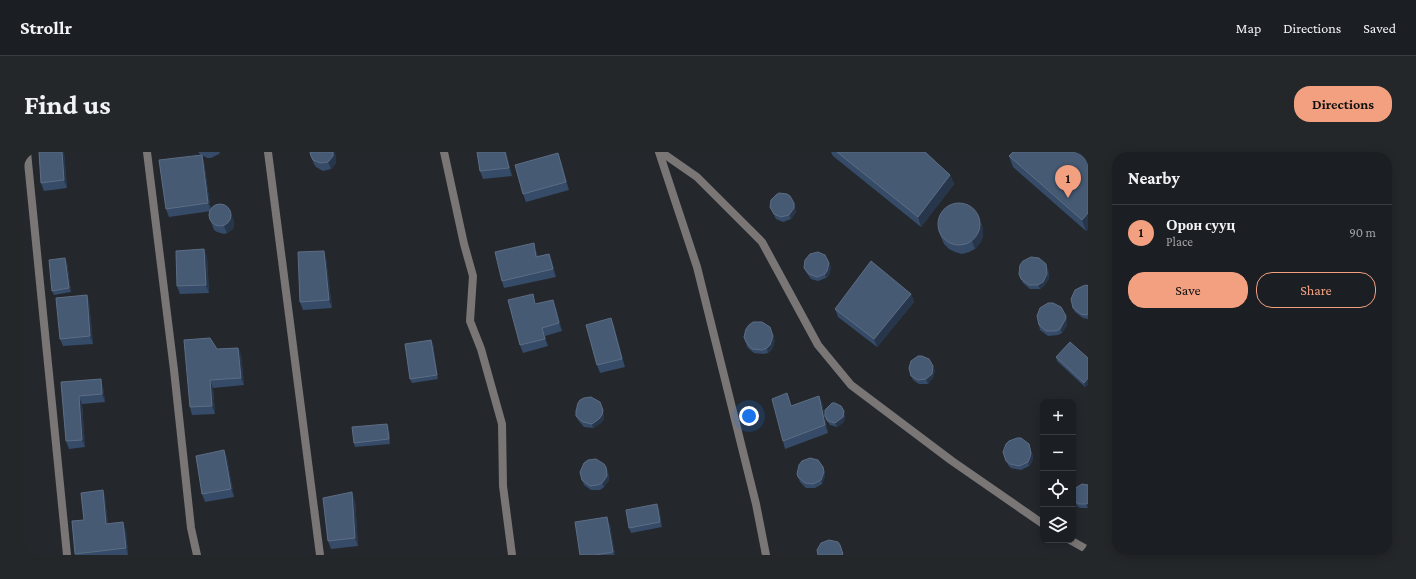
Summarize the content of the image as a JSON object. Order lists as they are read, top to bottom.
{
  "page": {
    "header": "Strollr",
    "nav": ["Map", "Directions", "Saved"],
    "buttons": [
      "Directions",
      ["Save", "Share"]
    ],
    "title": "Find us",
    "heading": "Nearby",
    "pins": "1",
    "list": [
      {
        "mark": "1",
        "name": "Орон сууц",
        "note": "Place",
        "value": "90 m"
      }
    ],
    "map_buttons": ["+", "−"]
  }
}
